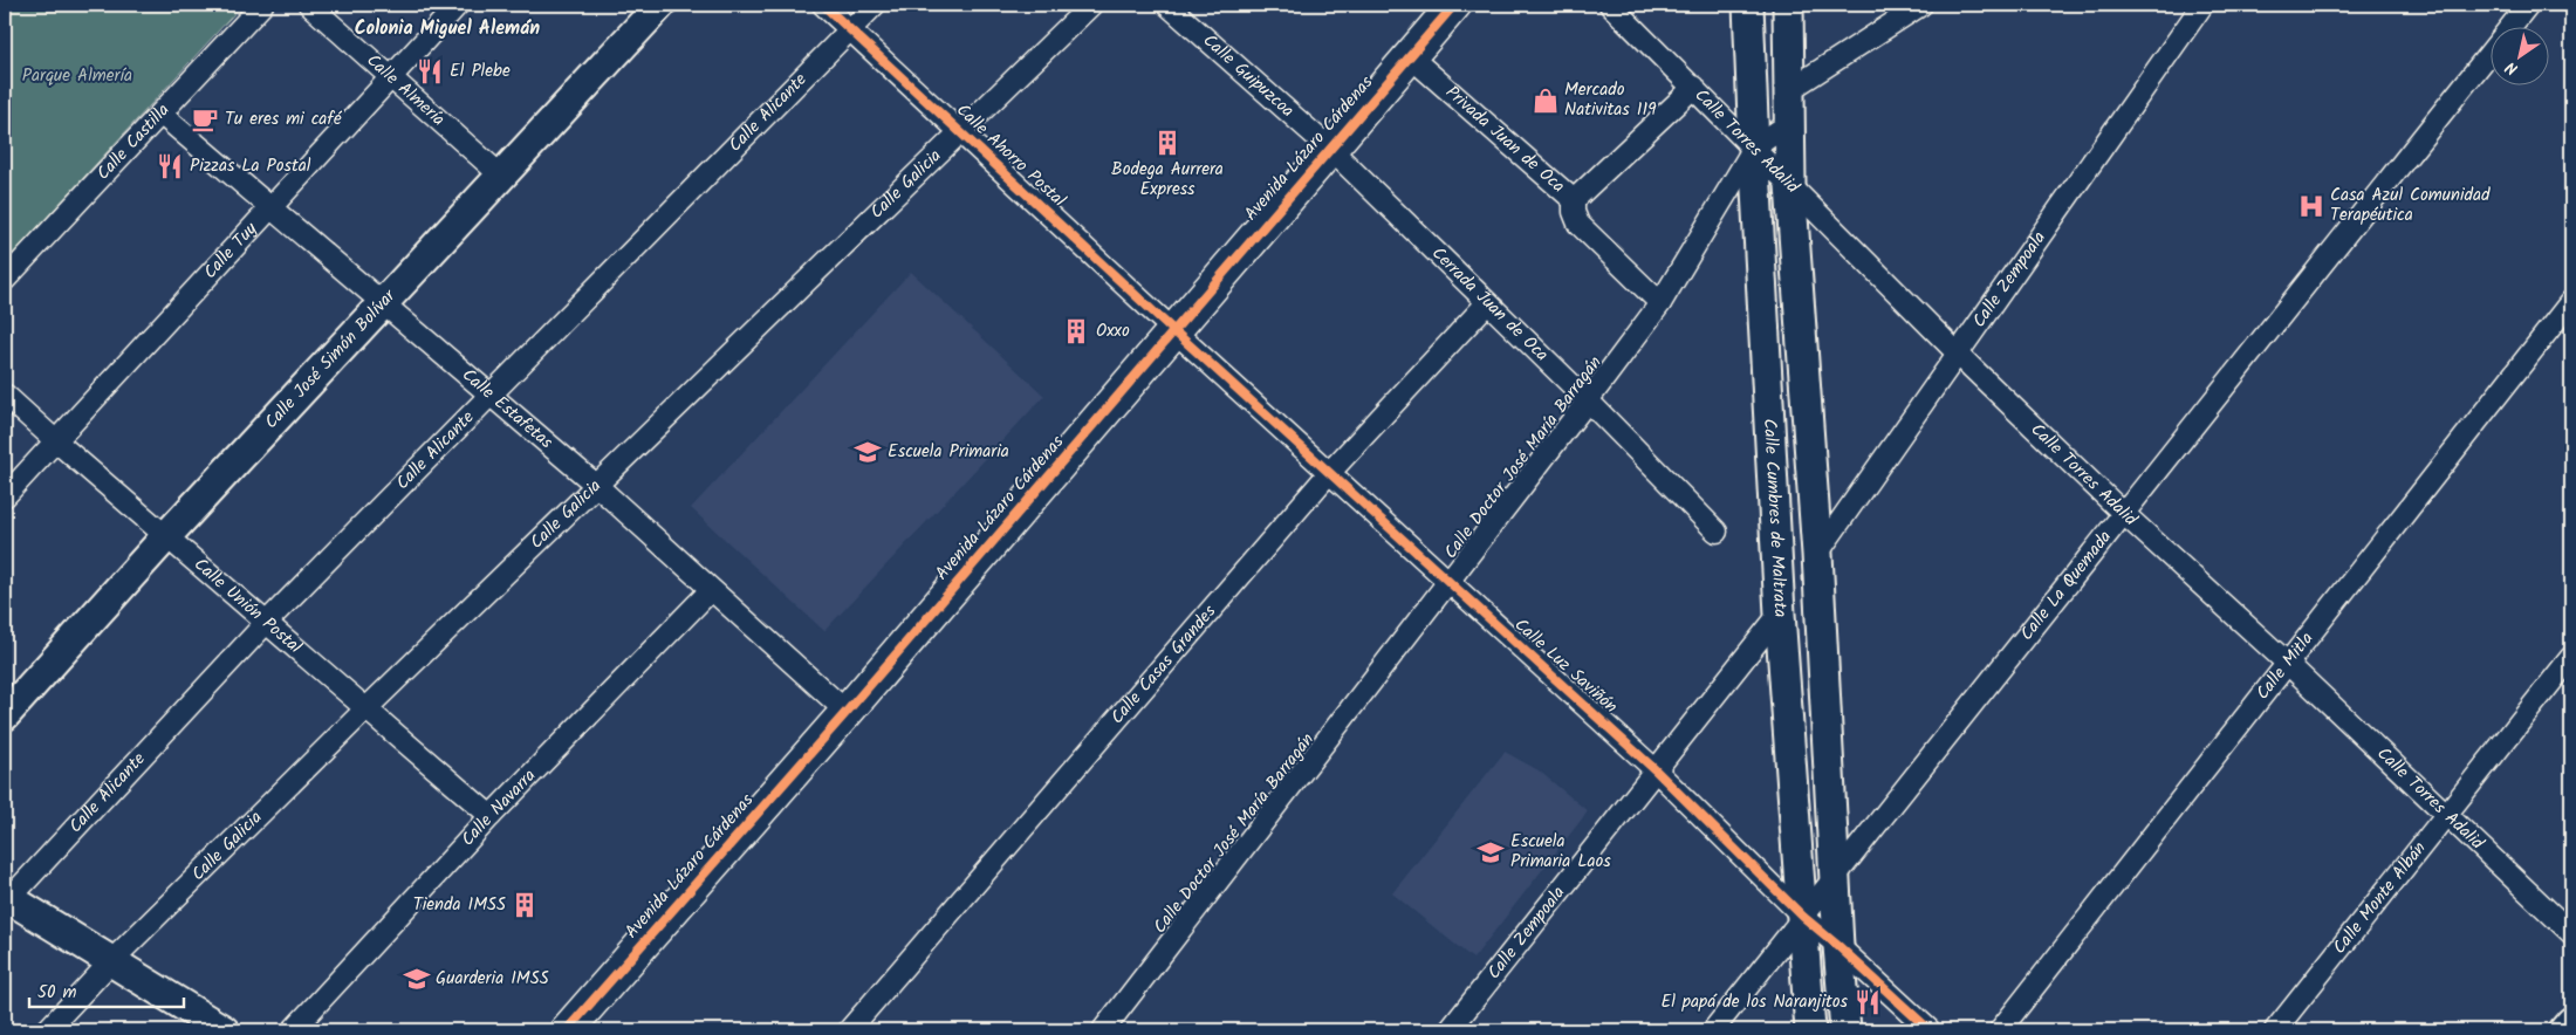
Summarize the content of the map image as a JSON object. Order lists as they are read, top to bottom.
{
  "streets": {
    "main road": ["Avenida Lázaro Cárdenas", "Calle José Simón Bolívar", "Calle Cumbres de Maltrata"],
    "street": [
      "Calle Guipuzcoa",
      "Calle Almería",
      "Calle Alicante",
      "Privada Juan de Oca",
      "Calle Castilla",
      "Calle Torres Adalid",
      "Calle Ahorro Postal",
      "Calle Galicia",
      "Calle Tuy",
      "Calle Zempoala",
      "Cerrada Juan de Oca",
      "Calle Estafetas",
      "Calle Doctor José María Barragán",
      "Calle La Quemada",
      "Calle Unión Postal",
      "Calle Casas Grandes",
      "Calle Mitla",
      "Calle Luz Saviñón",
      "Calle Navarra",
      "Calle Monte Albán"
    ]
  },
  "crossings": [
    ["Calle Guipuzcoa", "Avenida Lázaro Cárdenas"],
    ["Calle Guipuzcoa", "Cerrada Juan de Oca"],
    ["Calle Almería", "Calle Tuy"],
    ["Calle Almería", "Calle José Simón Bolívar"],
    ["Calle Alicante", "Calle Ahorro Postal"],
    ["Calle Alicante", "Calle Estafetas"],
    ["Calle Alicante", "Calle Unión Postal"],
    ["Privada Juan de Oca", "Avenida Lázaro Cárdenas"],
    ["Privada Juan de Oca", "Calle Doctor José María Barragán"],
    ["Calle Castilla", "Calle Estafetas"],
    ["Calle Torres Adalid", "Calle Zempoala"],
    ["Calle Torres Adalid", "Calle Doctor José María Barragán"],
    ["Calle Torres Adalid", "Calle Cumbres de Maltrata"],
    ["Calle Torres Adalid", "Calle La Quemada"],
    ["Calle Torres Adalid", "Calle Mitla"],
    ["Calle Torres Adalid", "Calle Monte Albán"],
    ["Avenida Lázaro Cárdenas", "Calle Ahorro Postal"],
    ["Avenida Lázaro Cárdenas", "Cerrada Juan de Oca"],
    ["Avenida Lázaro Cárdenas", "Calle Estafetas"],
    ["Avenida Lázaro Cárdenas", "Calle Luz Saviñón"],
    ["Calle Ahorro Postal", "Calle Galicia"],
    ["Calle Ahorro Postal", "Calle Luz Saviñón"],
    ["Calle Galicia", "Calle Estafetas"],
    ["Calle Galicia", "Calle Unión Postal"],
    ["Calle Tuy", "Calle Estafetas"],
    ["Calle Tuy", "Calle Unión Postal"],
    ["Calle Zempoala", "Calle Cumbres de Maltrata"],
    ["Calle Zempoala", "Calle Luz Saviñón"],
    ["Cerrada Juan de Oca", "Calle Doctor José María Barragán"],
    ["Cerrada Juan de Oca", "Calle Casas Grandes"],
    ["Calle José Simón Bolívar", "Calle Estafetas"],
    ["Calle José Simón Bolívar", "Calle Unión Postal"],
    ["Calle Estafetas", "Calle Navarra"],
    ["Calle Doctor José María Barragán", "Calle Cumbres de Maltrata"],
    ["Calle Doctor José María Barragán", "Calle Luz Saviñón"],
    ["Calle Cumbres de Maltrata", "Calle La Quemada"],
    ["Calle Cumbres de Maltrata", "Calle Luz Saviñón"],
    ["Calle La Quemada", "Calle Luz Saviñón"],
    ["Calle Unión Postal", "Calle Navarra"],
    ["Calle Casas Grandes", "Calle Luz Saviñón"]
  ],
  "districts": ["Colonia Miguel Alemán"],
  "parks": ["Parque Almería"],
  "places": {
    "restaurant": ["El Plebe", "Pizzas La Postal", "El papá de los Naranjitos"],
    "shop": ["Mercado Nativitas 119"],
    "cafe": ["Tu eres mi café"],
    "building": ["Bodega Aurrera Express", "Oxxo", "Tienda IMSS"],
    "hospital": ["Casa Azul Comunidad Terapéutica"],
    "school or university": ["Escuela Primaria", "Escuela Primaria Laos", "Guarderia IMSS"]
  },
  "scale_bar": "50 m",
  "north": "bottom left"
}
